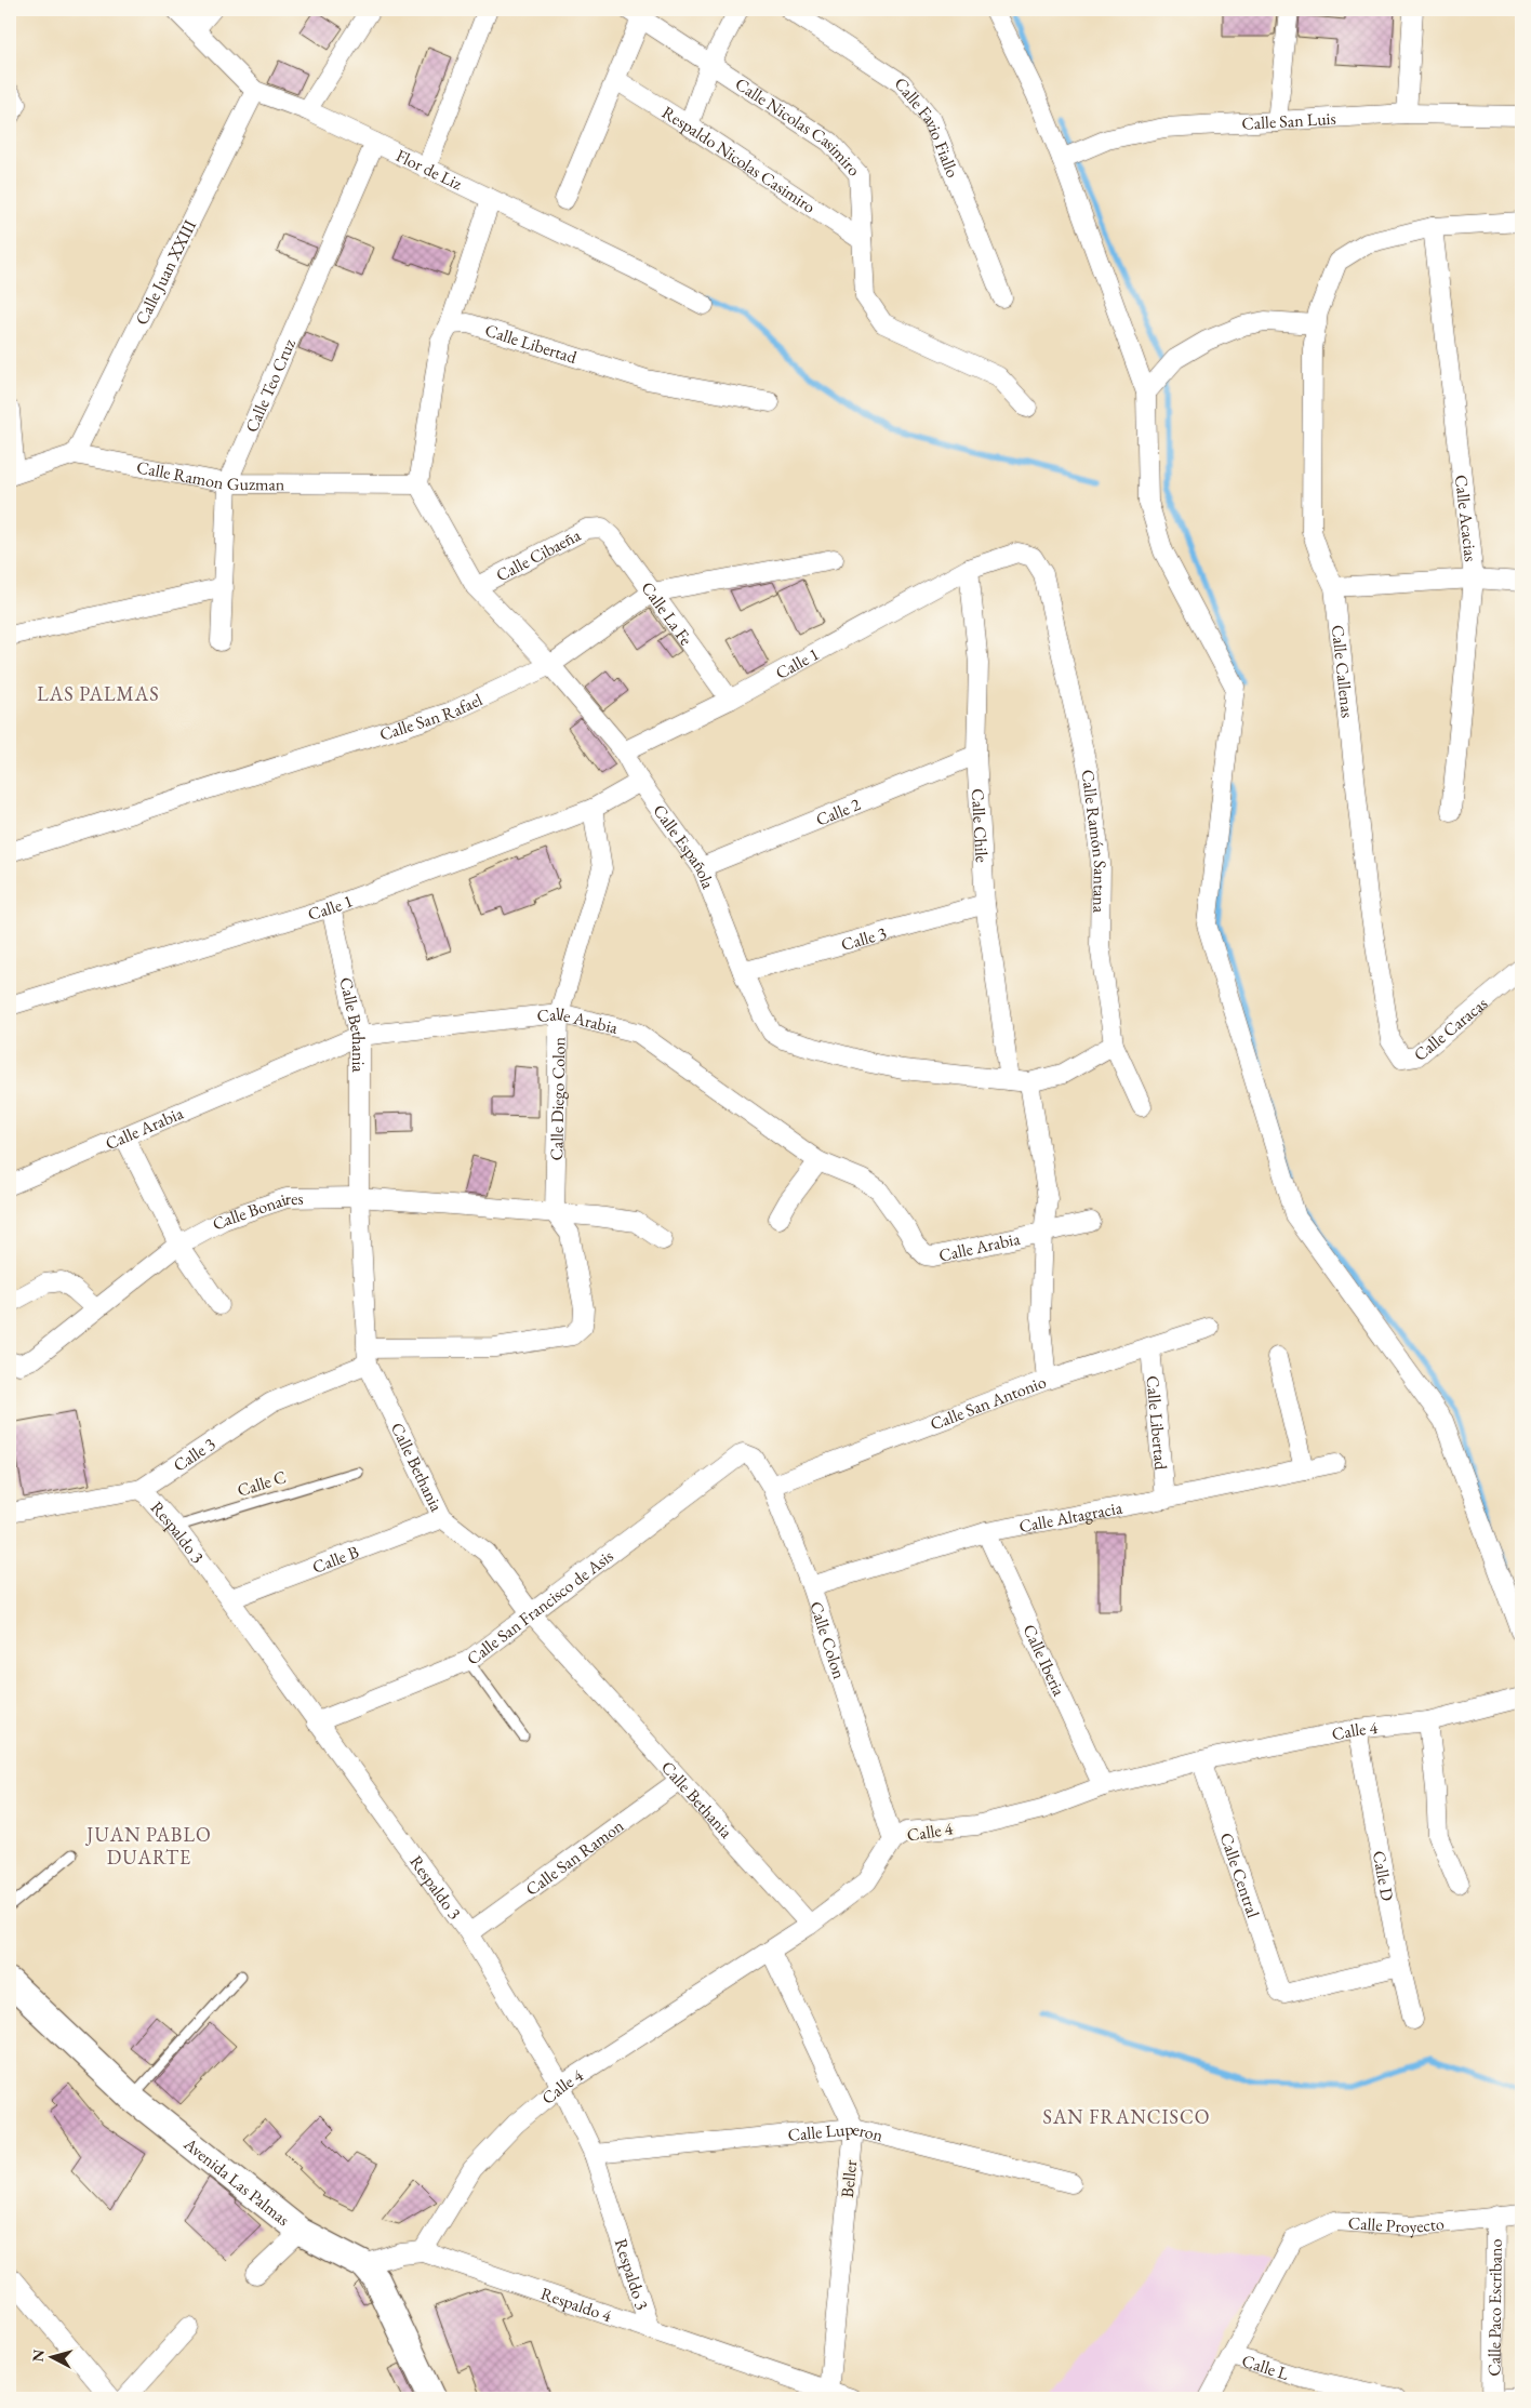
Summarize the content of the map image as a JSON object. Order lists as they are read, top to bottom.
{
  "streets": {
    "street": [
      "Calle San Luis",
      "Calle Nicolas Casimiro",
      "Calle Favio Fiallo",
      "Respaldo Nicolas Casimiro",
      "Flor de Liz",
      "Calle Juan XXIII",
      "Calle Libertad",
      "Calle Teo Cruz",
      "Calle Ramon Guzman",
      "Calle Acacias",
      "Calle Cibaeña",
      "Calle La Fe",
      "Calle 1",
      "Calle Callenas",
      "Calle San Rafael",
      "Calle 2",
      "Calle Chile",
      "Calle Ramón Santana",
      "Calle Española",
      "Calle 3",
      "Calle Arabia",
      "Calle Bethania",
      "Calle Caracas",
      "Calle Diego Colon",
      "Calle Bonaires",
      "Calle San Antonio",
      "Calle Altagracia",
      "Respaldo 3",
      "Calle B",
      "Calle San Francisco de Asis",
      "Calle Colon",
      "Calle Iberia",
      "Calle 4",
      "Calle San Ramon",
      "Calle D",
      "Calle Central",
      "Calle Luperon",
      "Beller",
      "Avenida Las Palmas",
      "Calle Proyecto",
      "Respaldo 4",
      "Calle Paco Escribano",
      "Calle L"
    ],
    "lane": ["Calle C"]
  },
  "crossings": [
    ["Calle Nicolas Casimiro", "Respaldo Nicolas Casimiro"],
    ["Flor de Liz", "Calle Juan XXIII"],
    ["Flor de Liz", "Calle Teo Cruz"],
    ["Calle Juan XXIII", "Calle Ramon Guzman"],
    ["Calle Libertad", "Calle San Antonio"],
    ["Calle Libertad", "Calle Altagracia"],
    ["Calle Teo Cruz", "Calle Ramon Guzman"],
    ["Calle Ramon Guzman", "Calle Española"],
    ["Calle Acacias", "Calle Callenas"],
    ["Calle Cibaeña", "Calle La Fe"],
    ["Calle Cibaeña", "Calle Española"],
    ["Calle La Fe", "Calle 1"],
    ["Calle La Fe", "Calle San Rafael"],
    ["Calle 1", "Calle Chile"],
    ["Calle 1", "Calle Ramón Santana"],
    ["Calle 1", "Calle Española"],
    ["Calle 1", "Calle Bethania"],
    ["Calle 1", "Calle Diego Colon"],
    ["Calle Callenas", "Calle Caracas"],
    ["Calle San Rafael", "Calle Española"],
    ["Calle 2", "Calle Chile"],
    ["Calle 2", "Calle Española"],
    ["Calle Chile", "Calle Española"],
    ["Calle Chile", "Calle 3"],
    ["Calle Española", "Calle 3"],
    ["Calle 3", "Calle Bethania"],
    ["Calle 3", "Respaldo 3"],
    ["Calle Arabia", "Calle Bethania"],
    ["Calle Arabia", "Calle Diego Colon"],
    ["Calle Bethania", "Calle Bonaires"],
    ["Calle Bethania", "Calle B"],
    ["Calle Bethania", "Calle San Francisco de Asis"],
    ["Calle Bethania", "Calle 4"],
    ["Calle Bethania", "Calle San Ramon"],
    ["Calle Diego Colon", "Calle Bonaires"],
    ["Calle San Antonio", "Calle Colon"],
    ["Calle C", "Respaldo 3"],
    ["Calle Altagracia", "Calle Colon"],
    ["Calle Altagracia", "Calle Iberia"],
    ["Respaldo 3", "Calle B"],
    ["Respaldo 3", "Calle San Francisco de Asis"],
    ["Respaldo 3", "Calle 4"],
    ["Respaldo 3", "Calle San Ramon"],
    ["Respaldo 3", "Calle Luperon"],
    ["Respaldo 3", "Respaldo 4"],
    ["Calle San Francisco de Asis", "Calle Colon"],
    ["Calle Colon", "Calle 4"],
    ["Calle Iberia", "Calle 4"],
    ["Calle 4", "Calle D"],
    ["Calle 4", "Calle Central"],
    ["Calle 4", "Respaldo 4"],
    ["Calle D", "Calle Central"],
    ["Calle Luperon", "Beller"],
    ["Beller", "Respaldo 4"],
    ["Avenida Las Palmas", "Respaldo 4"],
    ["Calle Proyecto", "Calle Paco Escribano"],
    ["Calle Proyecto", "Calle L"]
  ],
  "districts": ["LAS PALMAS", "JUAN PABLO DUARTE", "SAN FRANCISCO"],
  "north": "left"
}
